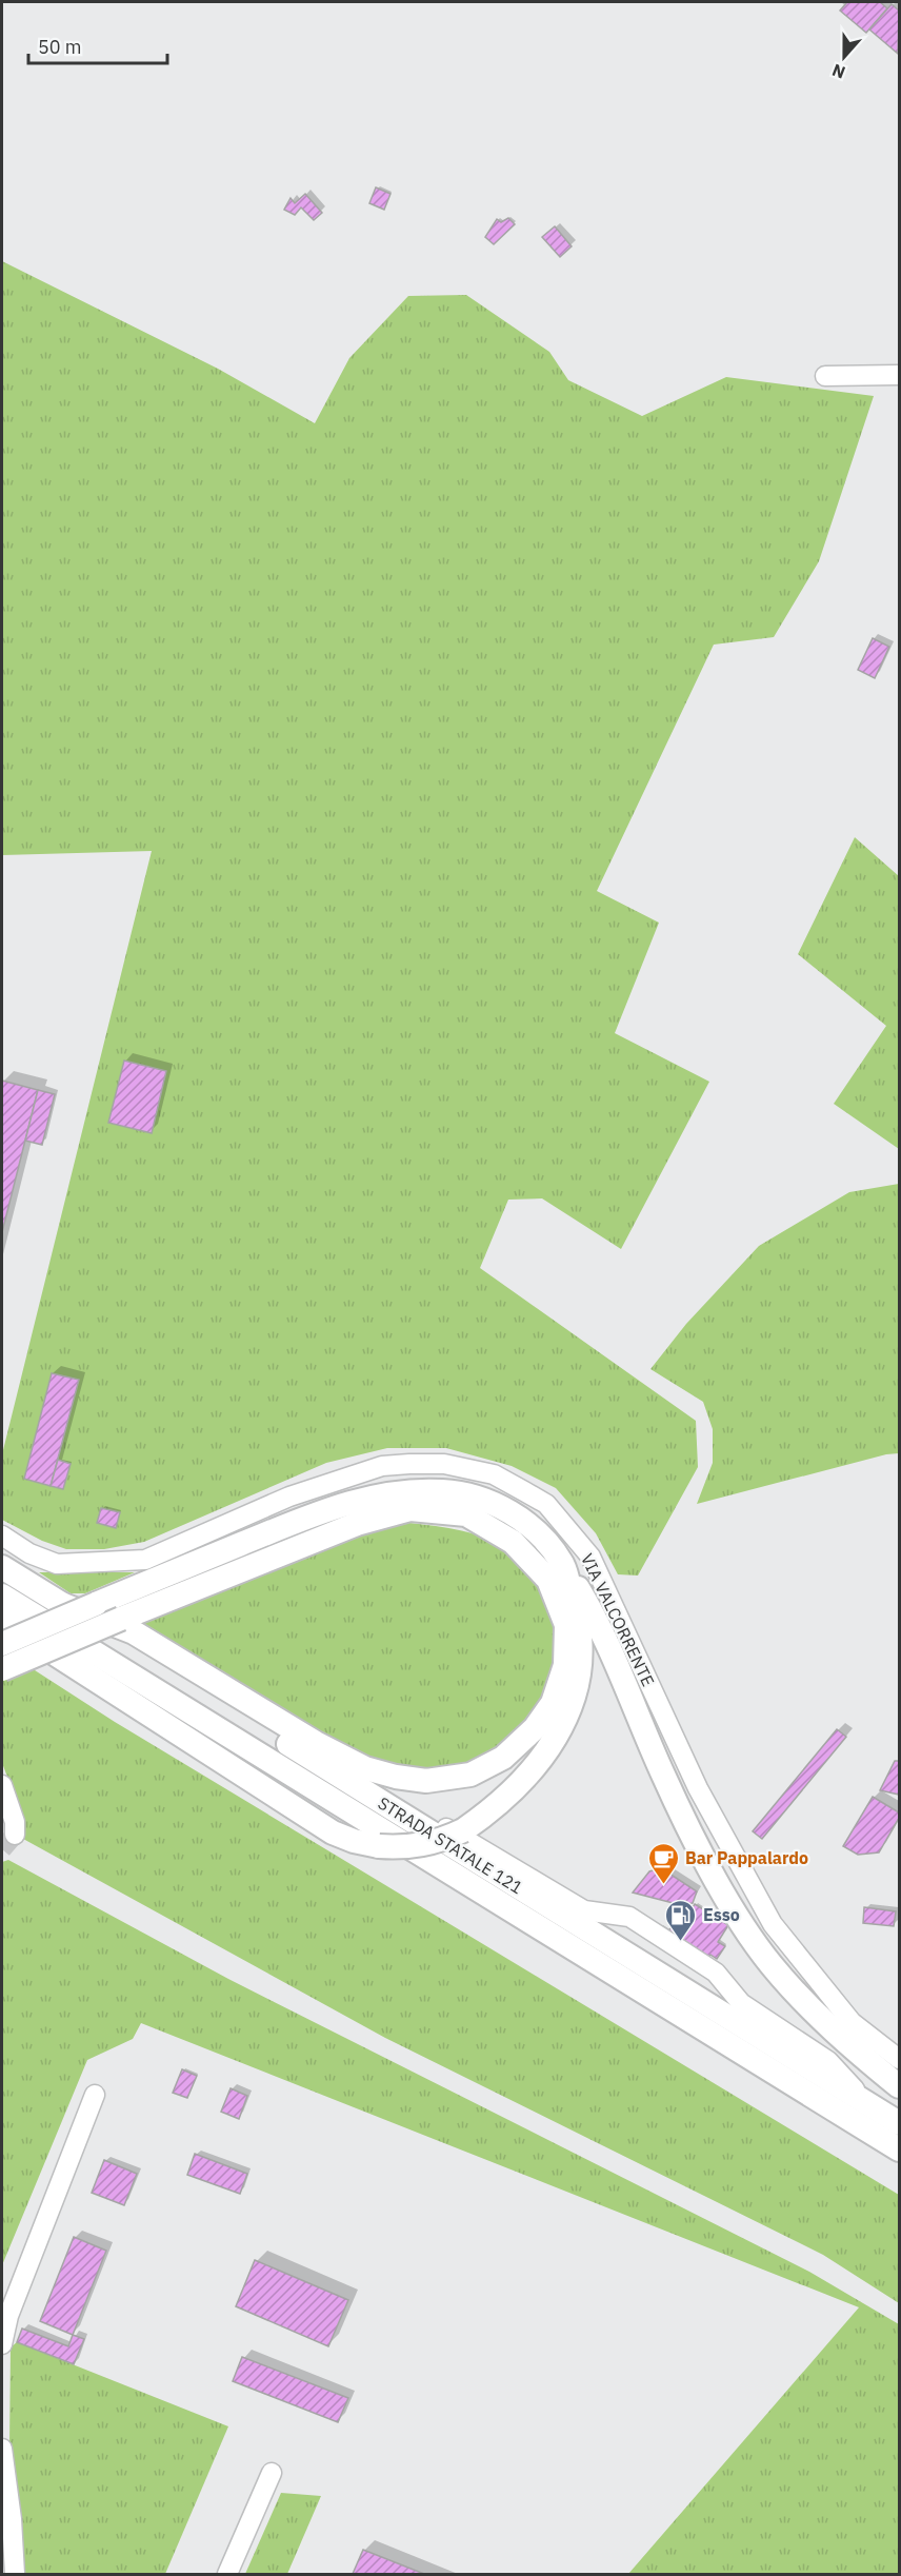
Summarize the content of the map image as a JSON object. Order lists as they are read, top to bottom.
{
  "streets": {
    "main road": ["STRADA STATALE 121"],
    "street": ["VIA VALCORRENTE"]
  },
  "places": {
    "cafe": ["Bar Pappalardo"],
    "fuel station": ["Esso"]
  },
  "scale_bar": "50 m",
  "north": "bottom"
}
